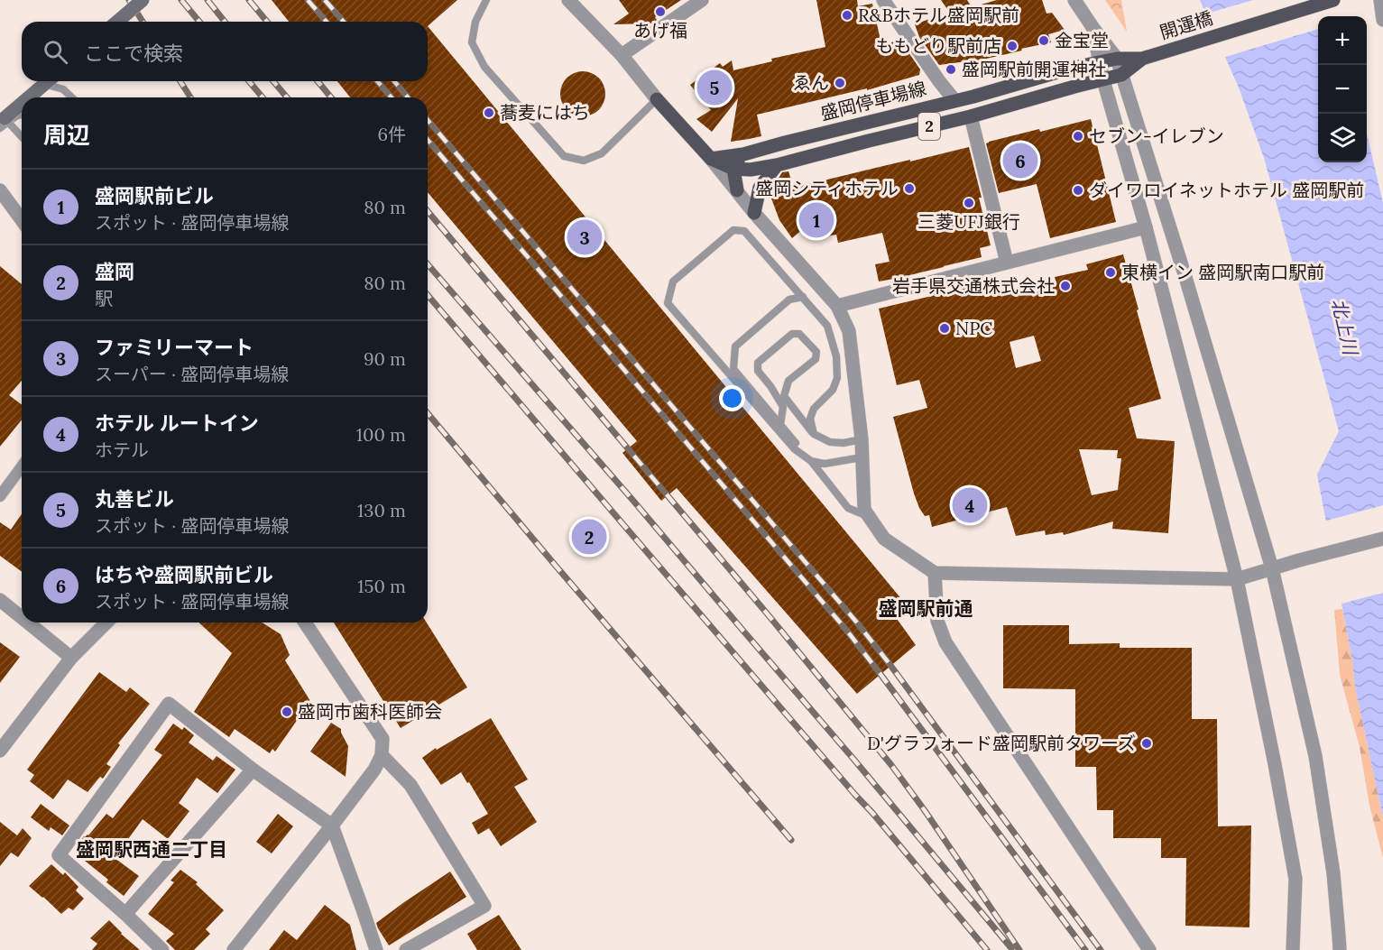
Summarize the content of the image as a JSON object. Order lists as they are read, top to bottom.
{
  "streets": {
    "main road": ["開運橋", "盛岡停車場線", "2"]
  },
  "crossings": [
    ["開運橋", "盛岡停車場線"],
    ["開運橋", "2"],
    ["盛岡停車場線", "2"]
  ],
  "districts": ["盛岡駅前通", "盛岡駅西通二丁目"],
  "water": ["北上川"],
  "places": [
    "あげ福",
    "R&Bホテル盛岡駅前",
    "金宝堂",
    "ももどり駅前店",
    "盛岡駅前開運神社",
    "ゑん",
    "蕎麦にはち",
    "セブン-イレブン",
    "盛岡シティホテル",
    "ダイワロイネットホテル 盛岡駅前",
    "三菱UFJ銀行",
    "東横イン 盛岡駅南口駅前",
    "岩手県交通株式会社",
    "NPC",
    "盛岡市歯科医師会",
    "D'グラフォード盛岡駅前タワーズ"
  ],
  "page": {
    "map_buttons": ["+", "−"],
    "search": "ここで検索",
    "pins": [
      "5",
      "6",
      "1",
      "3",
      "4",
      "2"
    ],
    "heading": ["周辺", "6件"],
    "list": [
      {
        "mark": "1",
        "name": "盛岡駅前ビル",
        "note": "スポット · 盛岡停車場線",
        "value": "80 m"
      },
      {
        "mark": "2",
        "name": "盛岡",
        "note": "駅",
        "value": "80 m"
      },
      {
        "mark": "3",
        "name": "ファミリーマート",
        "note": "スーパー · 盛岡停車場線",
        "value": "90 m"
      },
      {
        "mark": "4",
        "name": "ホテル ルートイン",
        "note": "ホテル",
        "value": "100 m"
      },
      {
        "mark": "5",
        "name": "丸善ビル",
        "note": "スポット · 盛岡停車場線",
        "value": "130 m"
      },
      {
        "mark": "6",
        "name": "はちや盛岡駅前ビル",
        "note": "スポット · 盛岡停車場線",
        "value": "150 m"
      }
    ]
  }
}
